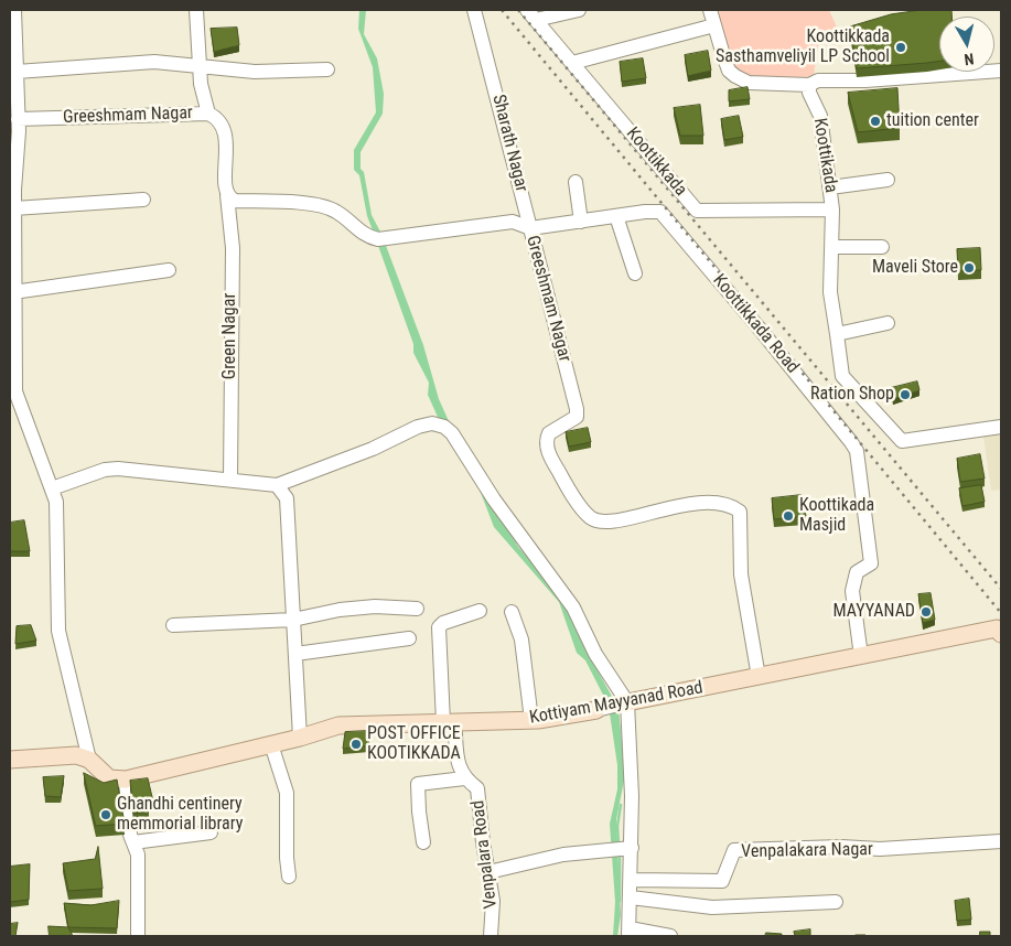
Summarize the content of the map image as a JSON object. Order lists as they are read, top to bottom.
{
  "streets": {
    "main road": ["Kottiyam Mayyanad Road"],
    "street": [
      "Greeshmam Nagar",
      "Sharath Nagar",
      "Koottikada",
      "Koottikkada",
      "Koottikkada Road",
      "Green Nagar",
      "Venpalakara Nagar",
      "Venpalara Road"
    ]
  },
  "crossings": [
    ["Greeshmam Nagar", "Sharath Nagar"],
    ["Greeshmam Nagar", "Green Nagar"],
    ["Greeshmam Nagar", "Kottiyam Mayyanad Road"],
    ["Koottikada", "Koottikkada"],
    ["Koottikkada Road", "Kottiyam Mayyanad Road"],
    ["Kottiyam Mayyanad Road", "Venpalara Road"]
  ],
  "places": [
    "Koottikkada Sasthamveliyil LP School",
    "tuition center",
    "Maveli Store",
    "Ration Shop",
    "Koottikada Masjid",
    "MAYYANAD",
    "POST OFFICE KOOTIKKADA",
    "Ghandhi centinery memmorial library"
  ],
  "north": "bottom"
}
